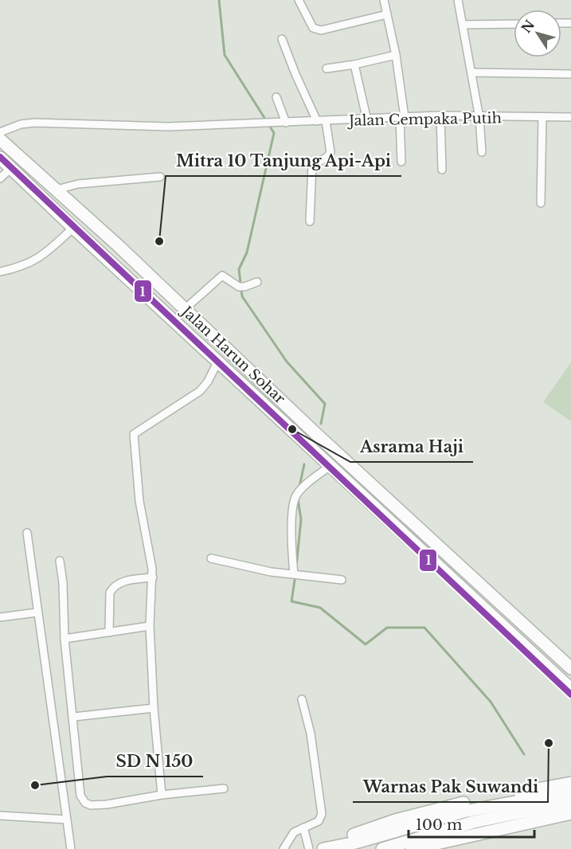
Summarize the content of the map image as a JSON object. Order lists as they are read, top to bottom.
{
  "streets": {
    "highway": ["Jalan Harun Sohar"],
    "street": ["Jalan Cempaka Putih"]
  },
  "places": [
    "Mitra 10 Tanjung Api-Api",
    "Asrama Haji",
    "Warnas Pak Suwandi",
    "SD N 150"
  ],
  "lines": ["transit line 1"],
  "scale_bar": "100 m",
  "north": "top left"
}
